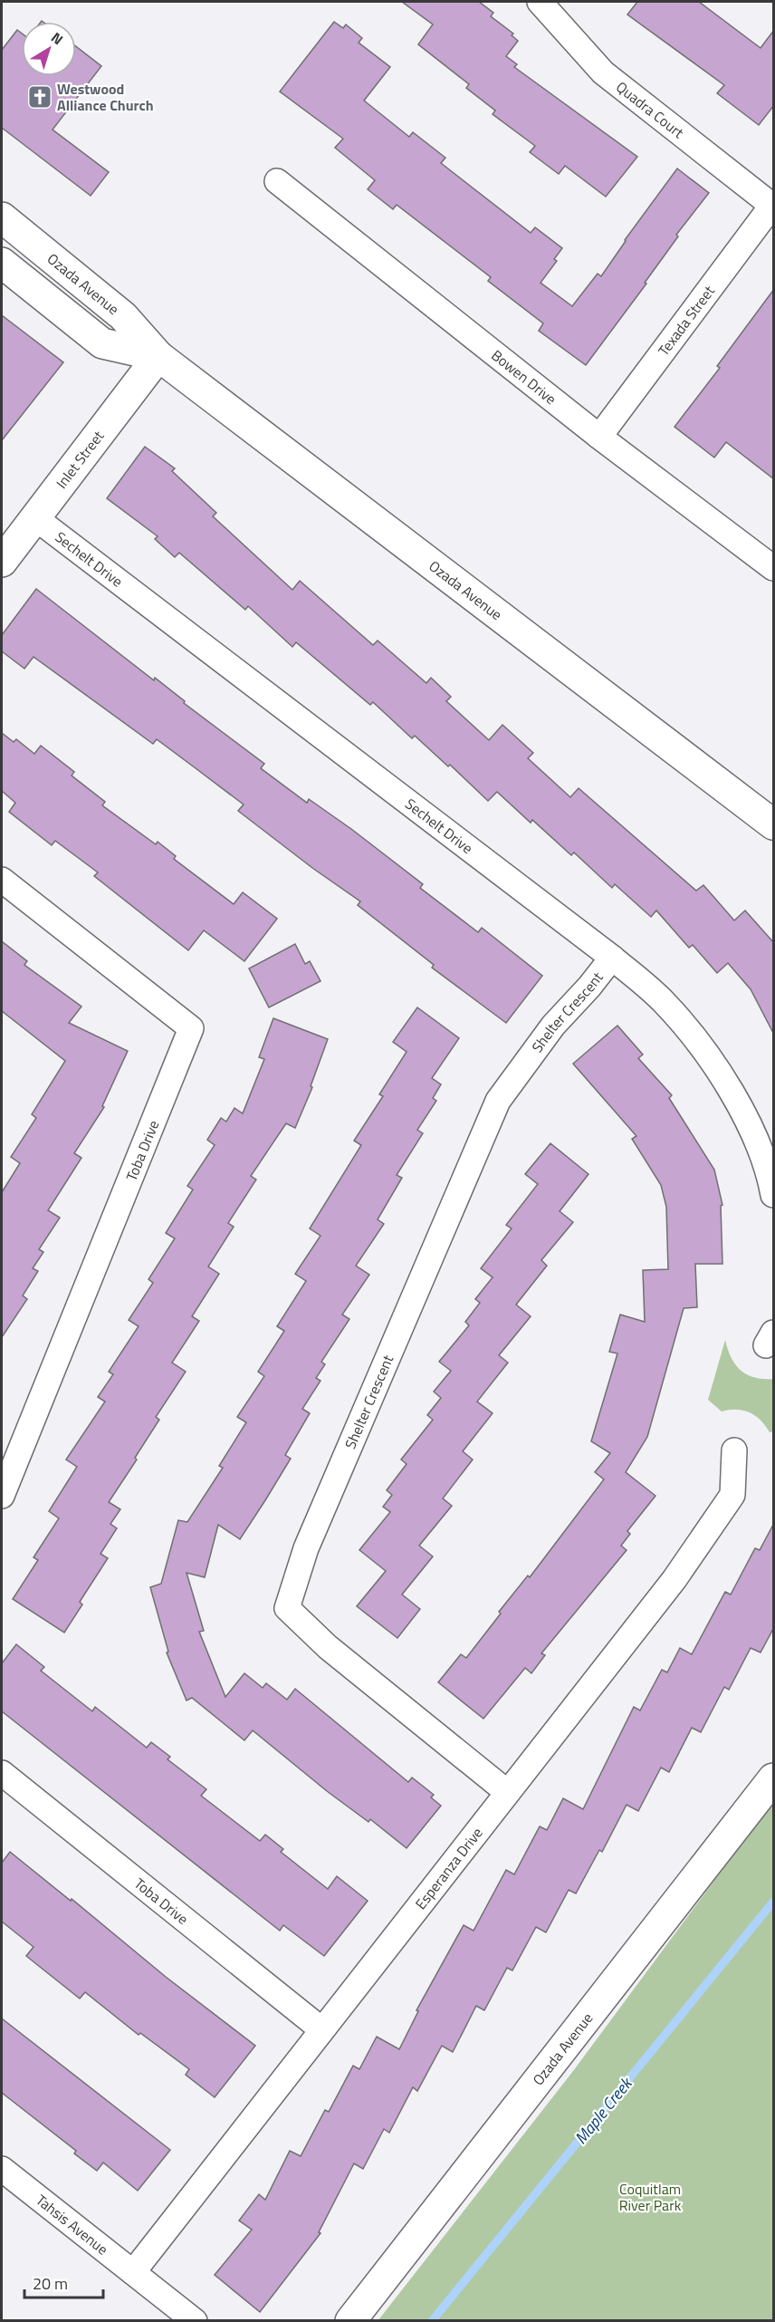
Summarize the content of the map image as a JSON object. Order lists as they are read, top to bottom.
{
  "streets": {
    "street": [
      "Quadra Court",
      "Ozada Avenue",
      "Texada Street",
      "Bowen Drive",
      "Inlet Street",
      "Sechelt Drive",
      "Shelter Crescent",
      "Toba Drive",
      "Esperanza Drive",
      "Tahsis Avenue"
    ]
  },
  "crossings": [
    ["Quadra Court", "Texada Street"],
    ["Ozada Avenue", "Inlet Street"],
    ["Texada Street", "Bowen Drive"],
    ["Inlet Street", "Sechelt Drive"],
    ["Sechelt Drive", "Shelter Crescent"],
    ["Shelter Crescent", "Esperanza Drive"],
    ["Toba Drive", "Esperanza Drive"],
    ["Esperanza Drive", "Tahsis Avenue"]
  ],
  "water": ["Maple Creek"],
  "parks": ["Coquitlam River Park"],
  "places": {
    "church": ["Westwood Alliance Church"]
  },
  "scale_bar": "20 m",
  "north": "top right"
}
